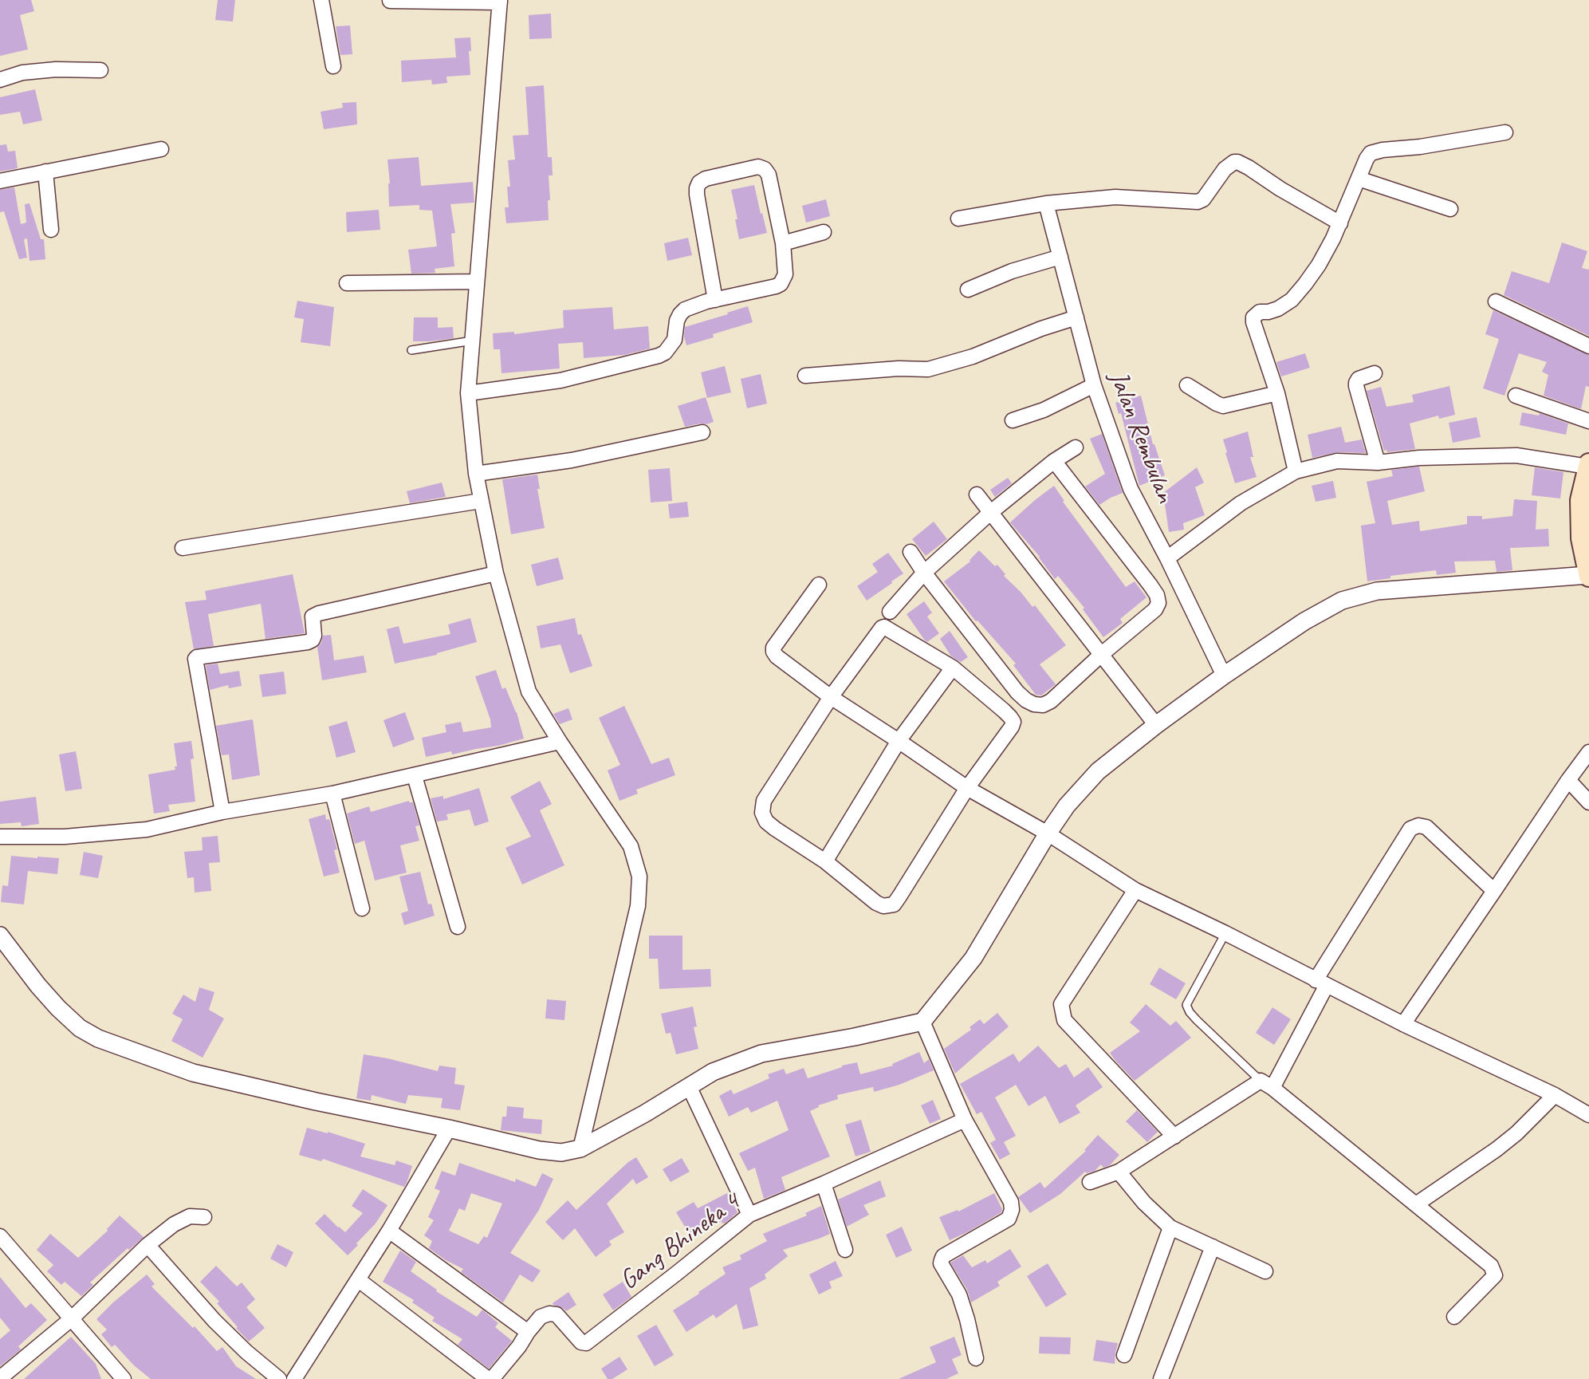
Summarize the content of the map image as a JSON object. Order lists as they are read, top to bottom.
{
  "streets": {
    "street": ["Jalan Rembulan", "Gang Bhineka 4"]
  }
}
